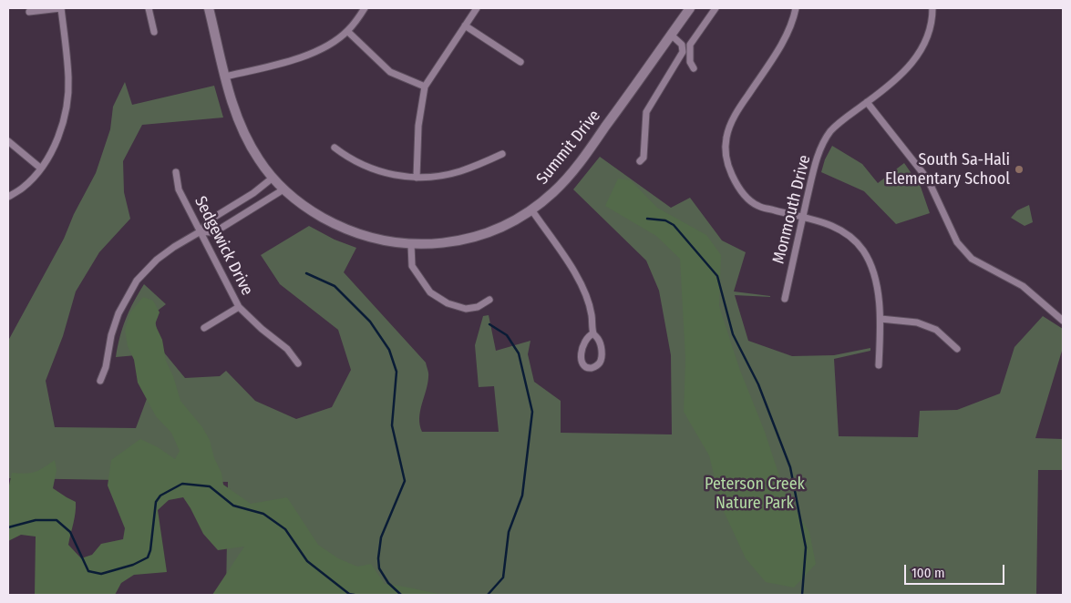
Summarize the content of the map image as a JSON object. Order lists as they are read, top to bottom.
{
  "streets": {
    "main road": ["Summit Drive"],
    "street": ["Monmouth Drive", "Sedgewick Drive"]
  },
  "parks": ["Peterson Creek Nature Park"],
  "places": ["South Sa-Hali Elementary School"],
  "scale_bar": "100 m"
}
